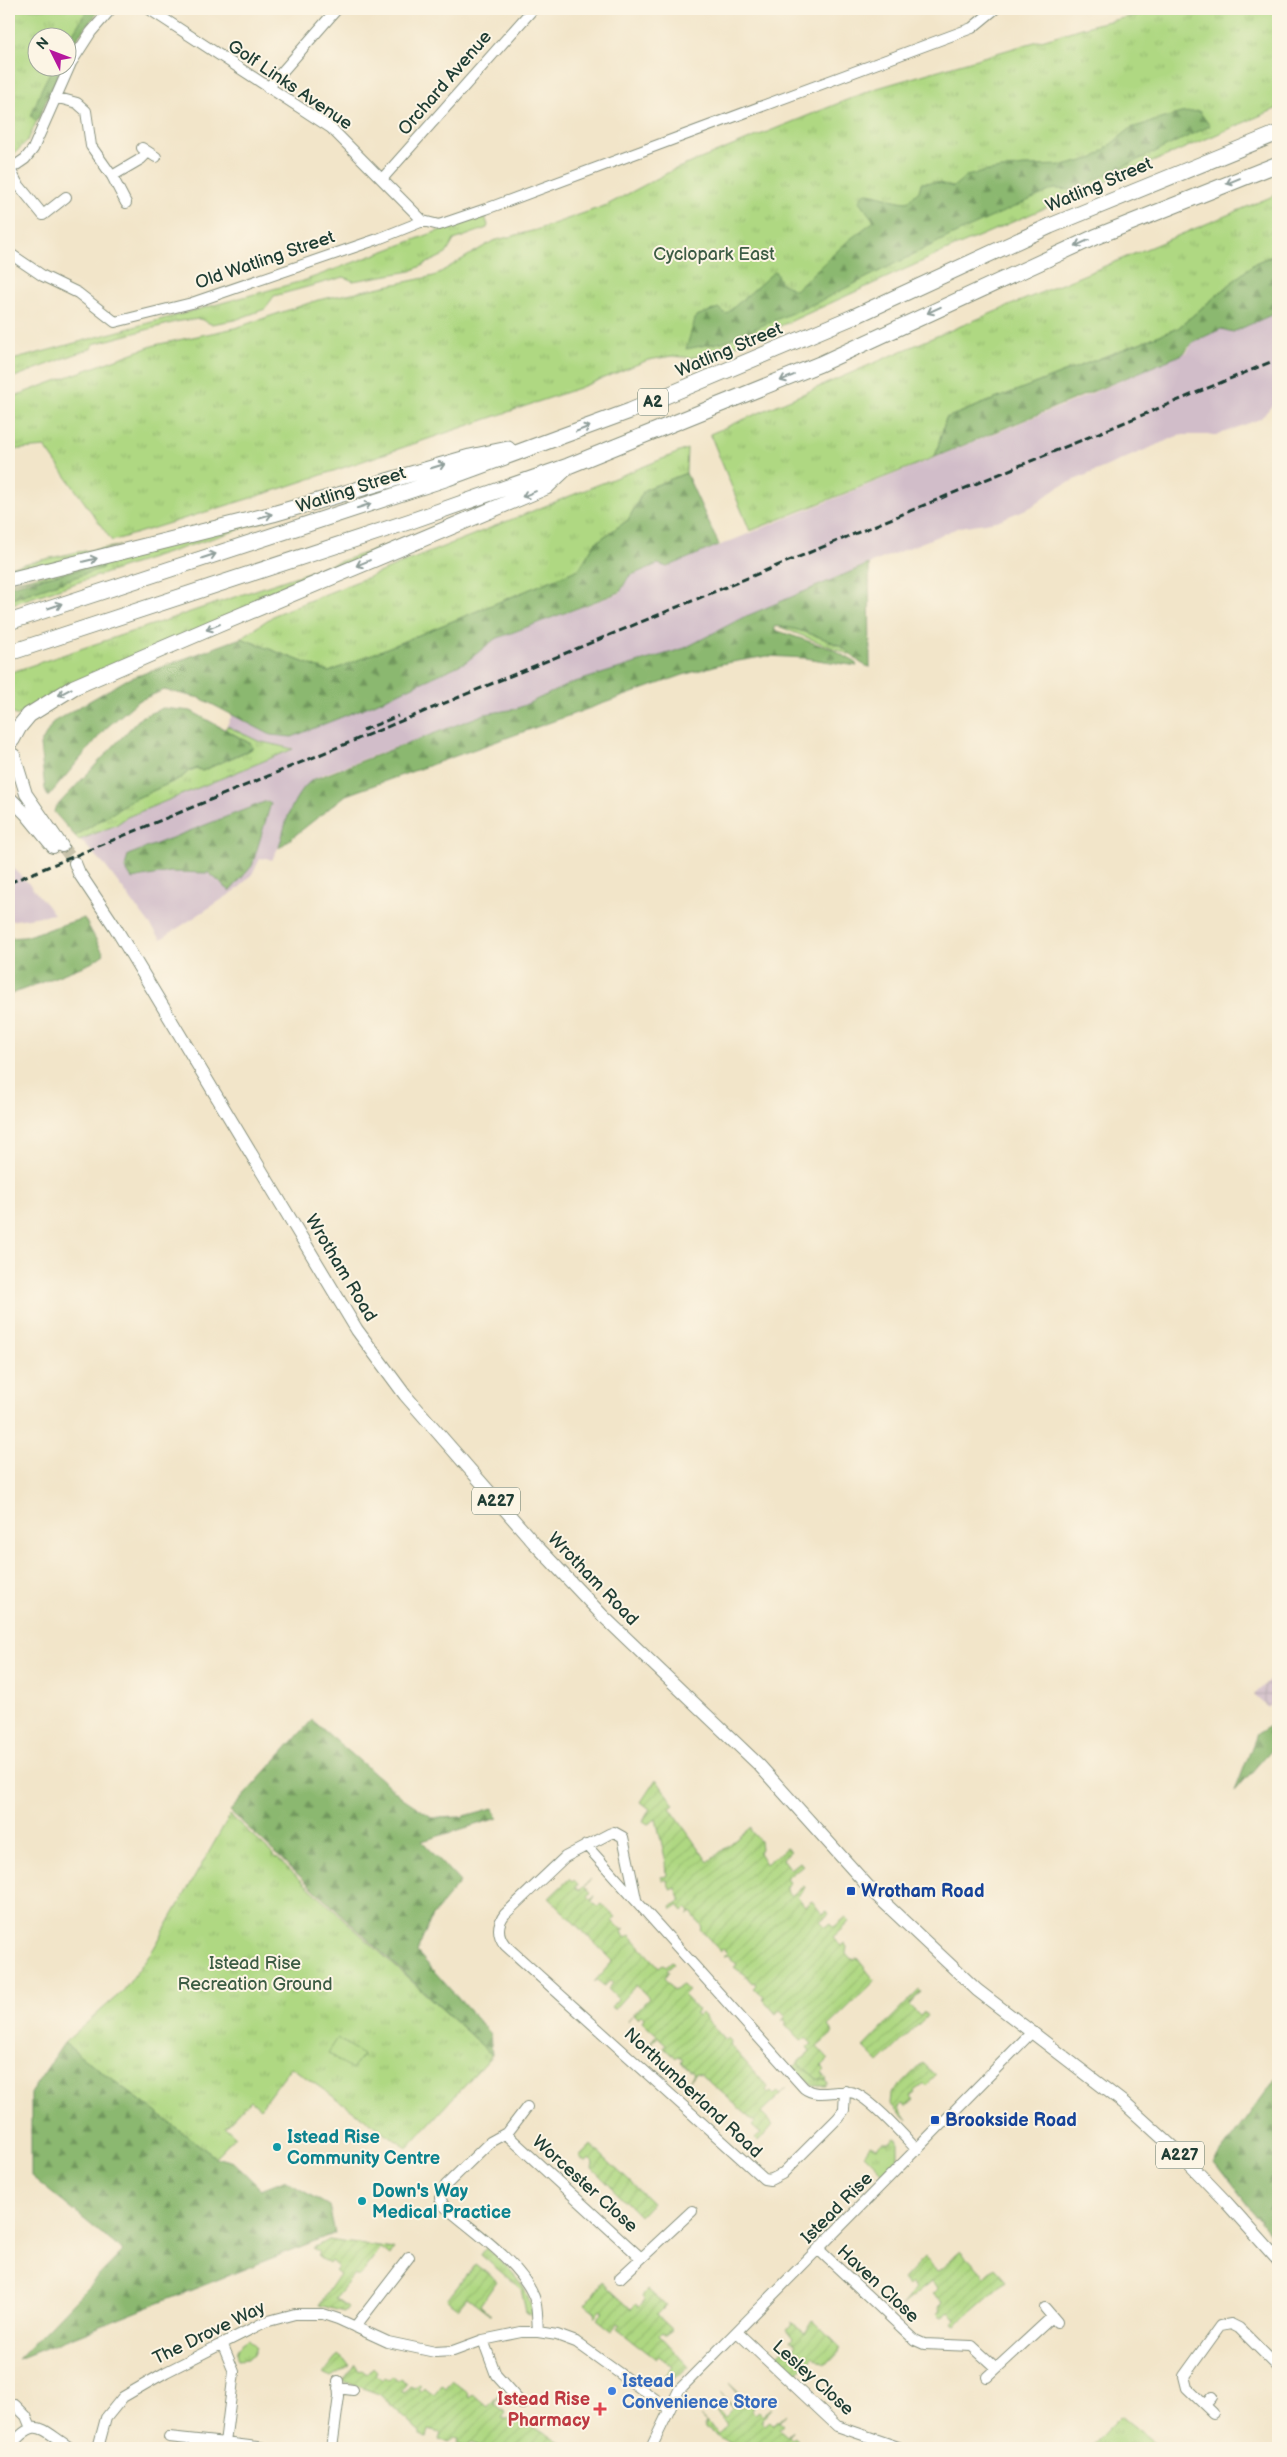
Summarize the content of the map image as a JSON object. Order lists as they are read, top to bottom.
{
  "streets": {
    "highway": ["Watling Street", "A2"],
    "main road": ["Wrotham Road", "A227"],
    "street": [
      "Orchard Avenue",
      "Golf Links Avenue",
      "Old Watling Street",
      "Northumberland Road",
      "Worcester Close",
      "Istead Rise",
      "Haven Close",
      "The Drove Way",
      "Lesley Close"
    ]
  },
  "crossings": [
    ["Orchard Avenue", "Golf Links Avenue"],
    ["Golf Links Avenue", "Old Watling Street"],
    ["Wrotham Road", "Istead Rise"],
    ["Worcester Close", "The Drove Way"],
    ["Istead Rise", "Haven Close"],
    ["Istead Rise", "The Drove Way"],
    ["Istead Rise", "Lesley Close"]
  ],
  "parks": ["Cyclopark East", "Istead Rise Recreation Ground"],
  "places": {
    "transit": ["Wrotham Road", "Brookside Road"],
    "other": ["Istead Rise Community Centre", "Down's Way Medical Practice", "Istead Convenience Store"],
    "health": ["Istead Rise Pharmacy"]
  },
  "north": "top left"
}
